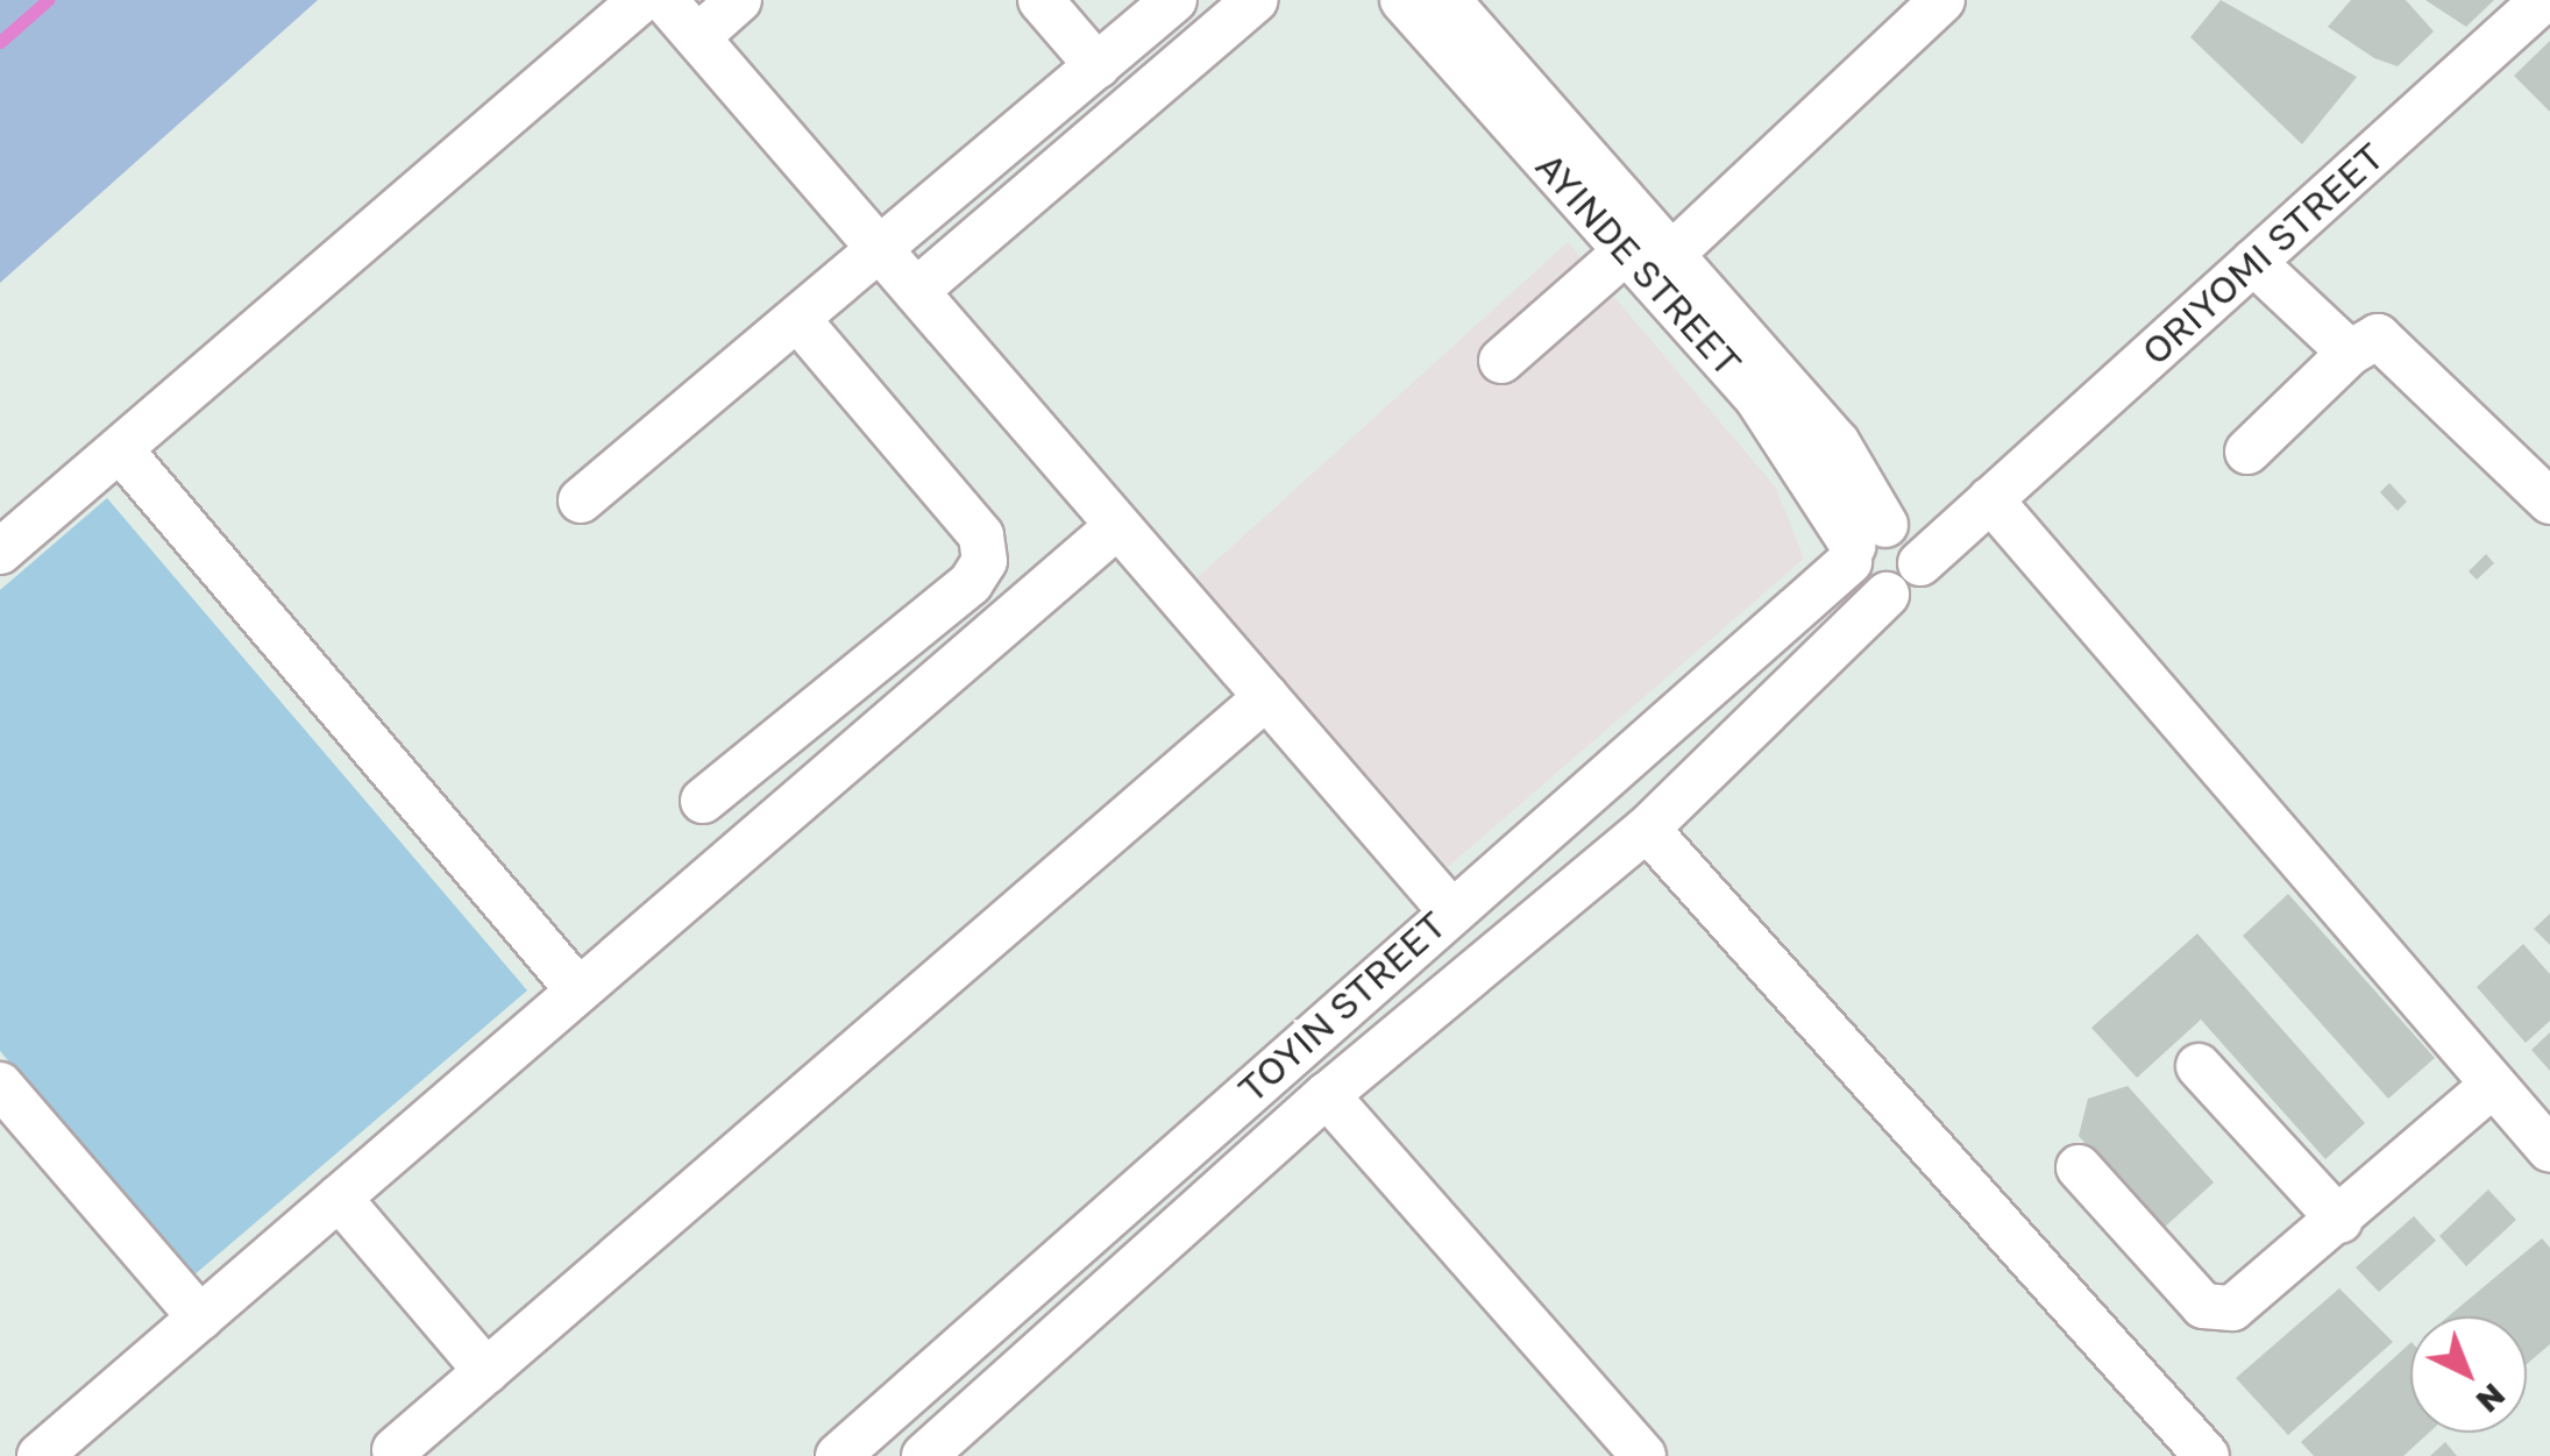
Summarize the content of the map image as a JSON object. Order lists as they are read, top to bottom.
{
  "streets": {
    "street": ["ORIYOMI STREET", "AYINDE STREET", "TOYIN STREET"]
  },
  "crossings": [
    ["ORIYOMI STREET", "TOYIN STREET"],
    ["AYINDE STREET", "TOYIN STREET"]
  ],
  "north": "bottom right"
}
